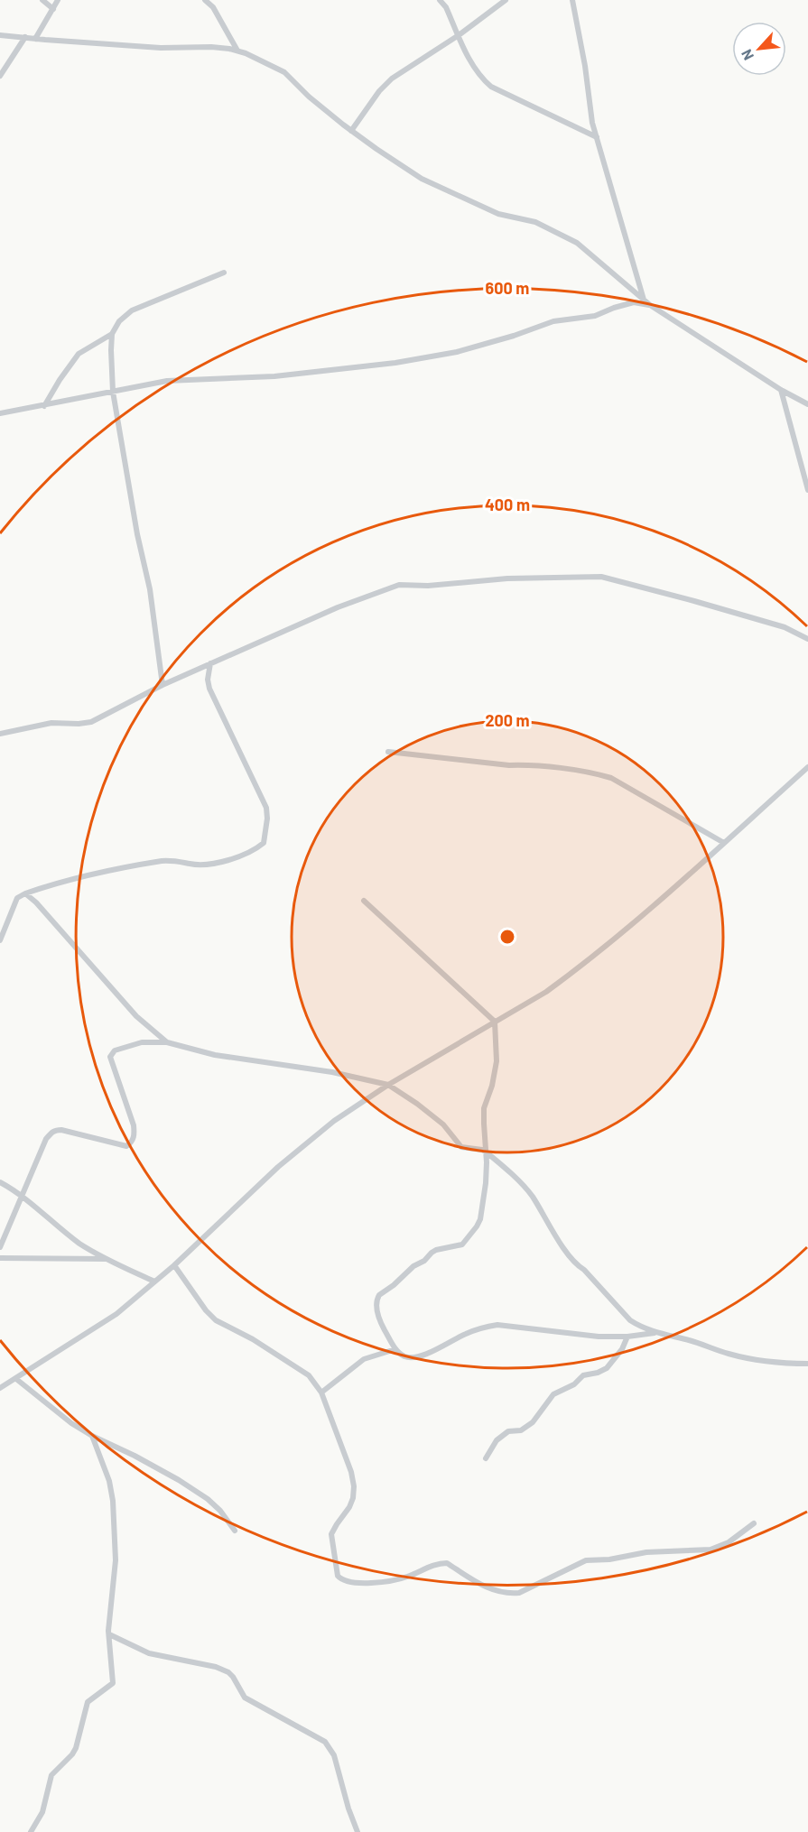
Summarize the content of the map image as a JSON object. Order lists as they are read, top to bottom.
{
  "north": "bottom left",
  "rings": ["600 m", "400 m", "200 m"]
}
